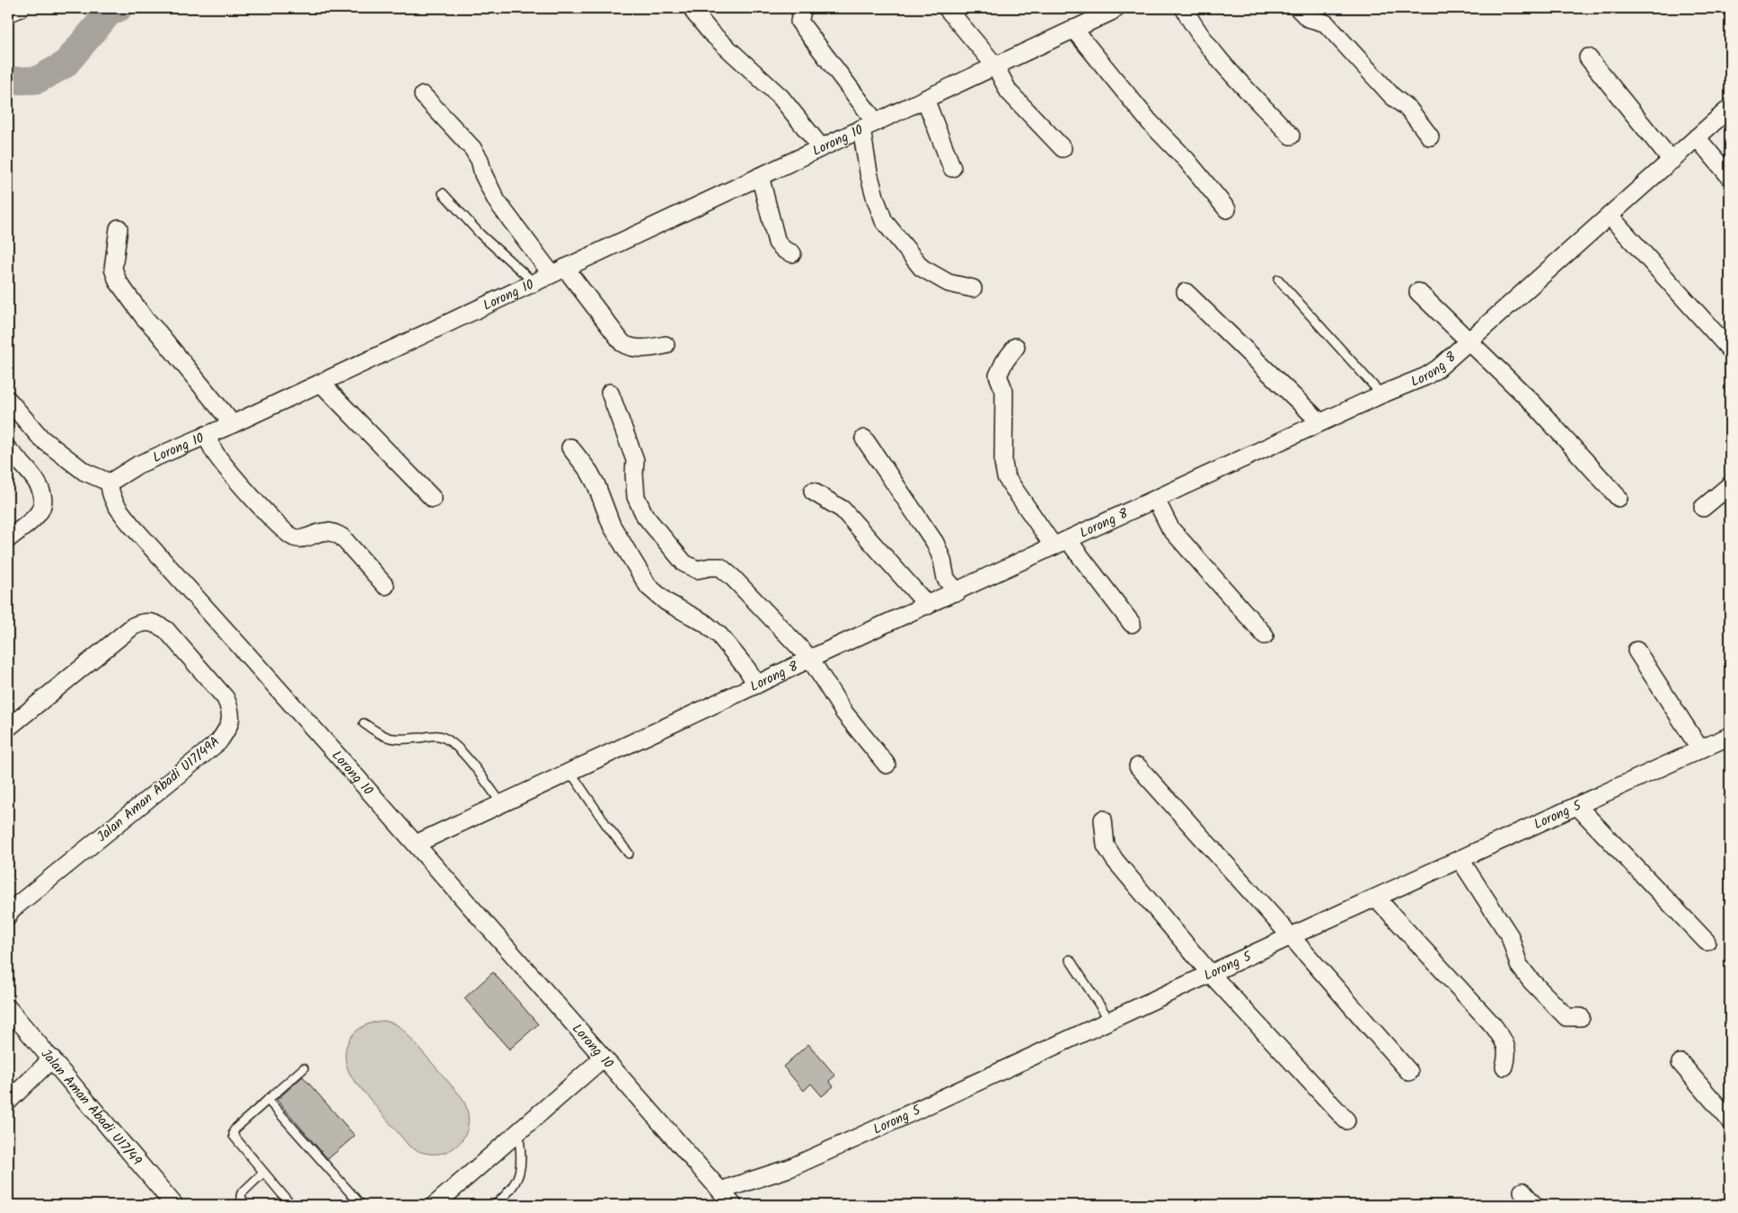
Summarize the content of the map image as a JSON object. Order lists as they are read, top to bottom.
{
  "streets": {
    "street": [
      "Lorong 10",
      "Lorong 8",
      "Jalan Aman Abadi U17/49A",
      "Lorong 5",
      "Jalan Aman Abadi U17/49"
    ]
  },
  "crossings": [
    ["Lorong 10", "Lorong 8"],
    ["Lorong 10", "Lorong 5"]
  ]
}
